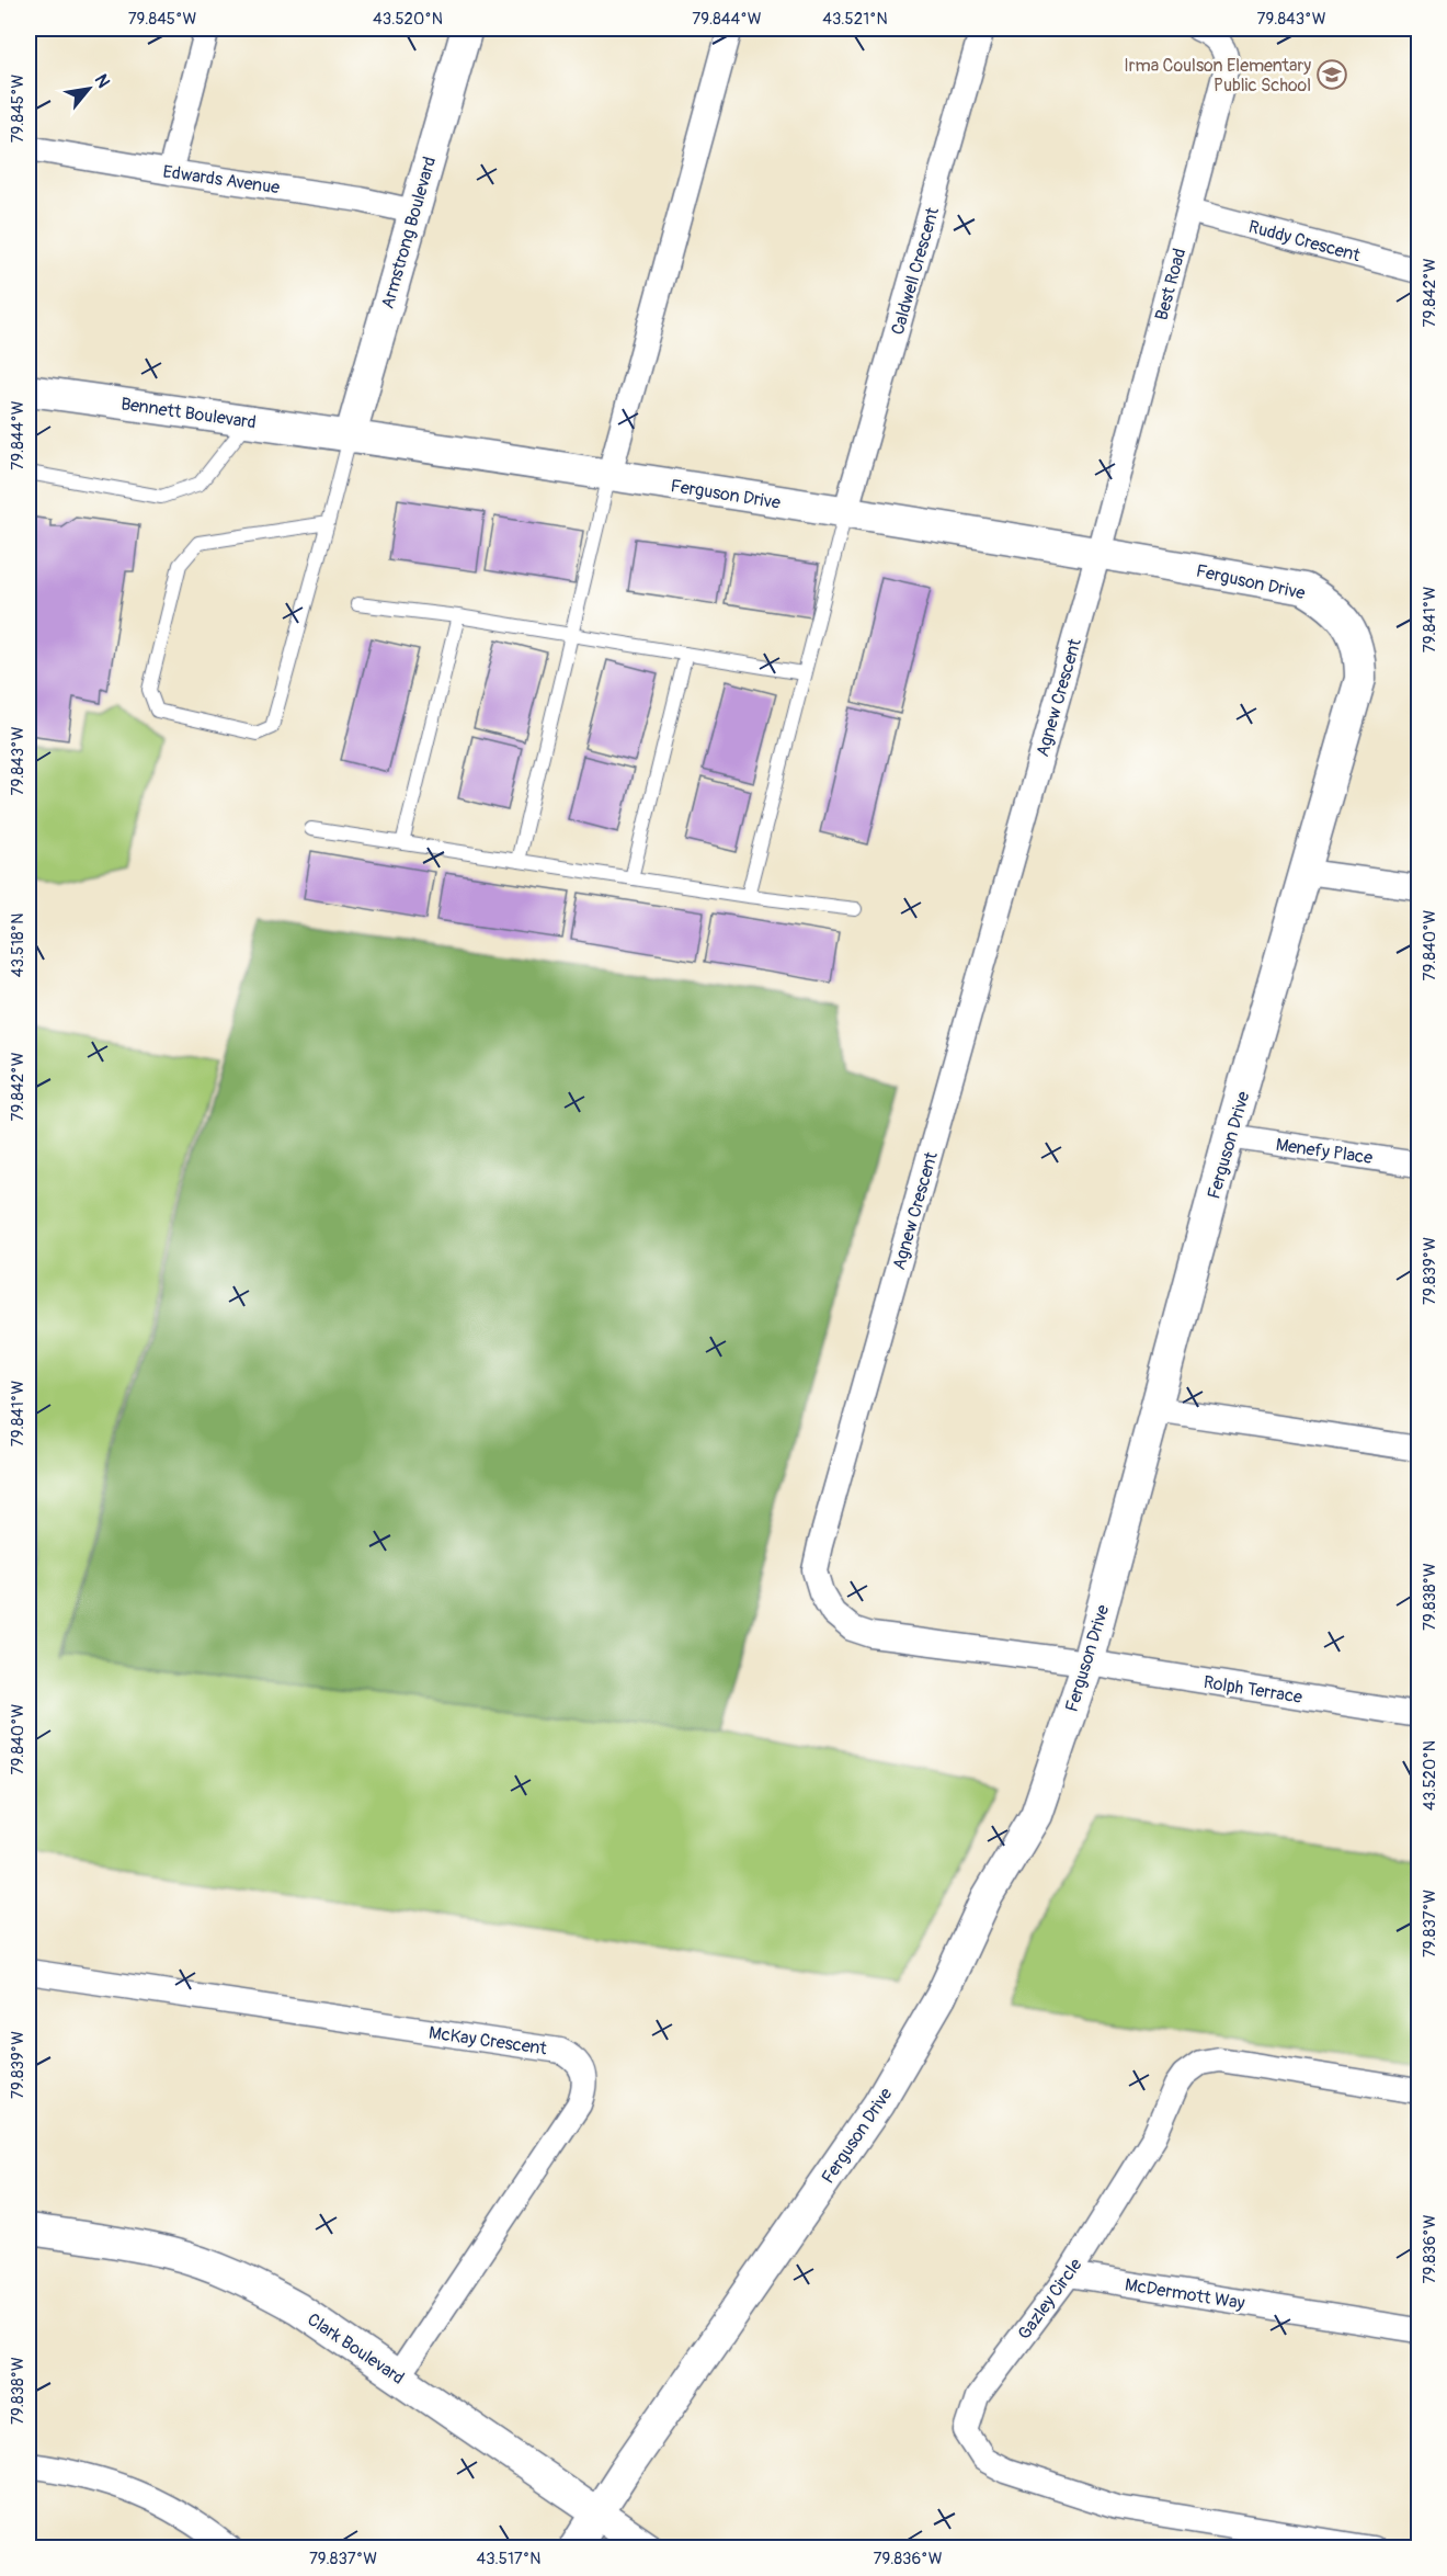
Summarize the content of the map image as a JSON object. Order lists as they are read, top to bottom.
{
  "streets": {
    "street": [
      "Edwards Avenue",
      "Armstrong Boulevard",
      "Ruddy Crescent",
      "Caldwell Crescent",
      "Best Road",
      "Bennett Boulevard",
      "Ferguson Drive",
      "Agnew Crescent",
      "Menefy Place",
      "Rolph Terrace",
      "McKay Crescent",
      "McDermott Way",
      "Gazley Circle",
      "Clark Boulevard"
    ]
  },
  "crossings": [
    ["Edwards Avenue", "Armstrong Boulevard"],
    ["Armstrong Boulevard", "Bennett Boulevard"],
    ["Armstrong Boulevard", "Ferguson Drive"],
    ["Ruddy Crescent", "Best Road"],
    ["Caldwell Crescent", "Ferguson Drive"],
    ["Best Road", "Ferguson Drive"],
    ["Best Road", "Agnew Crescent"],
    ["Bennett Boulevard", "Ferguson Drive"],
    ["Ferguson Drive", "Agnew Crescent"],
    ["Ferguson Drive", "Menefy Place"],
    ["Ferguson Drive", "Rolph Terrace"],
    ["Ferguson Drive", "Clark Boulevard"],
    ["Agnew Crescent", "Rolph Terrace"],
    ["McKay Crescent", "Clark Boulevard"],
    ["McDermott Way", "Gazley Circle"]
  ],
  "places": {
    "school or university": ["Irma Coulson Elementary Public School"]
  },
  "north": "top right",
  "coordinates": [
    "79.845°W",
    "43.520°N",
    "79.844°W",
    "43.521°N",
    "79.843°W",
    "79.842°W",
    "79.841°W",
    "79.840°W",
    "43.518°N",
    "79.839°W",
    "79.838°W",
    "79.837°W",
    "79.836°W",
    "43.517°N"
  ]
}
